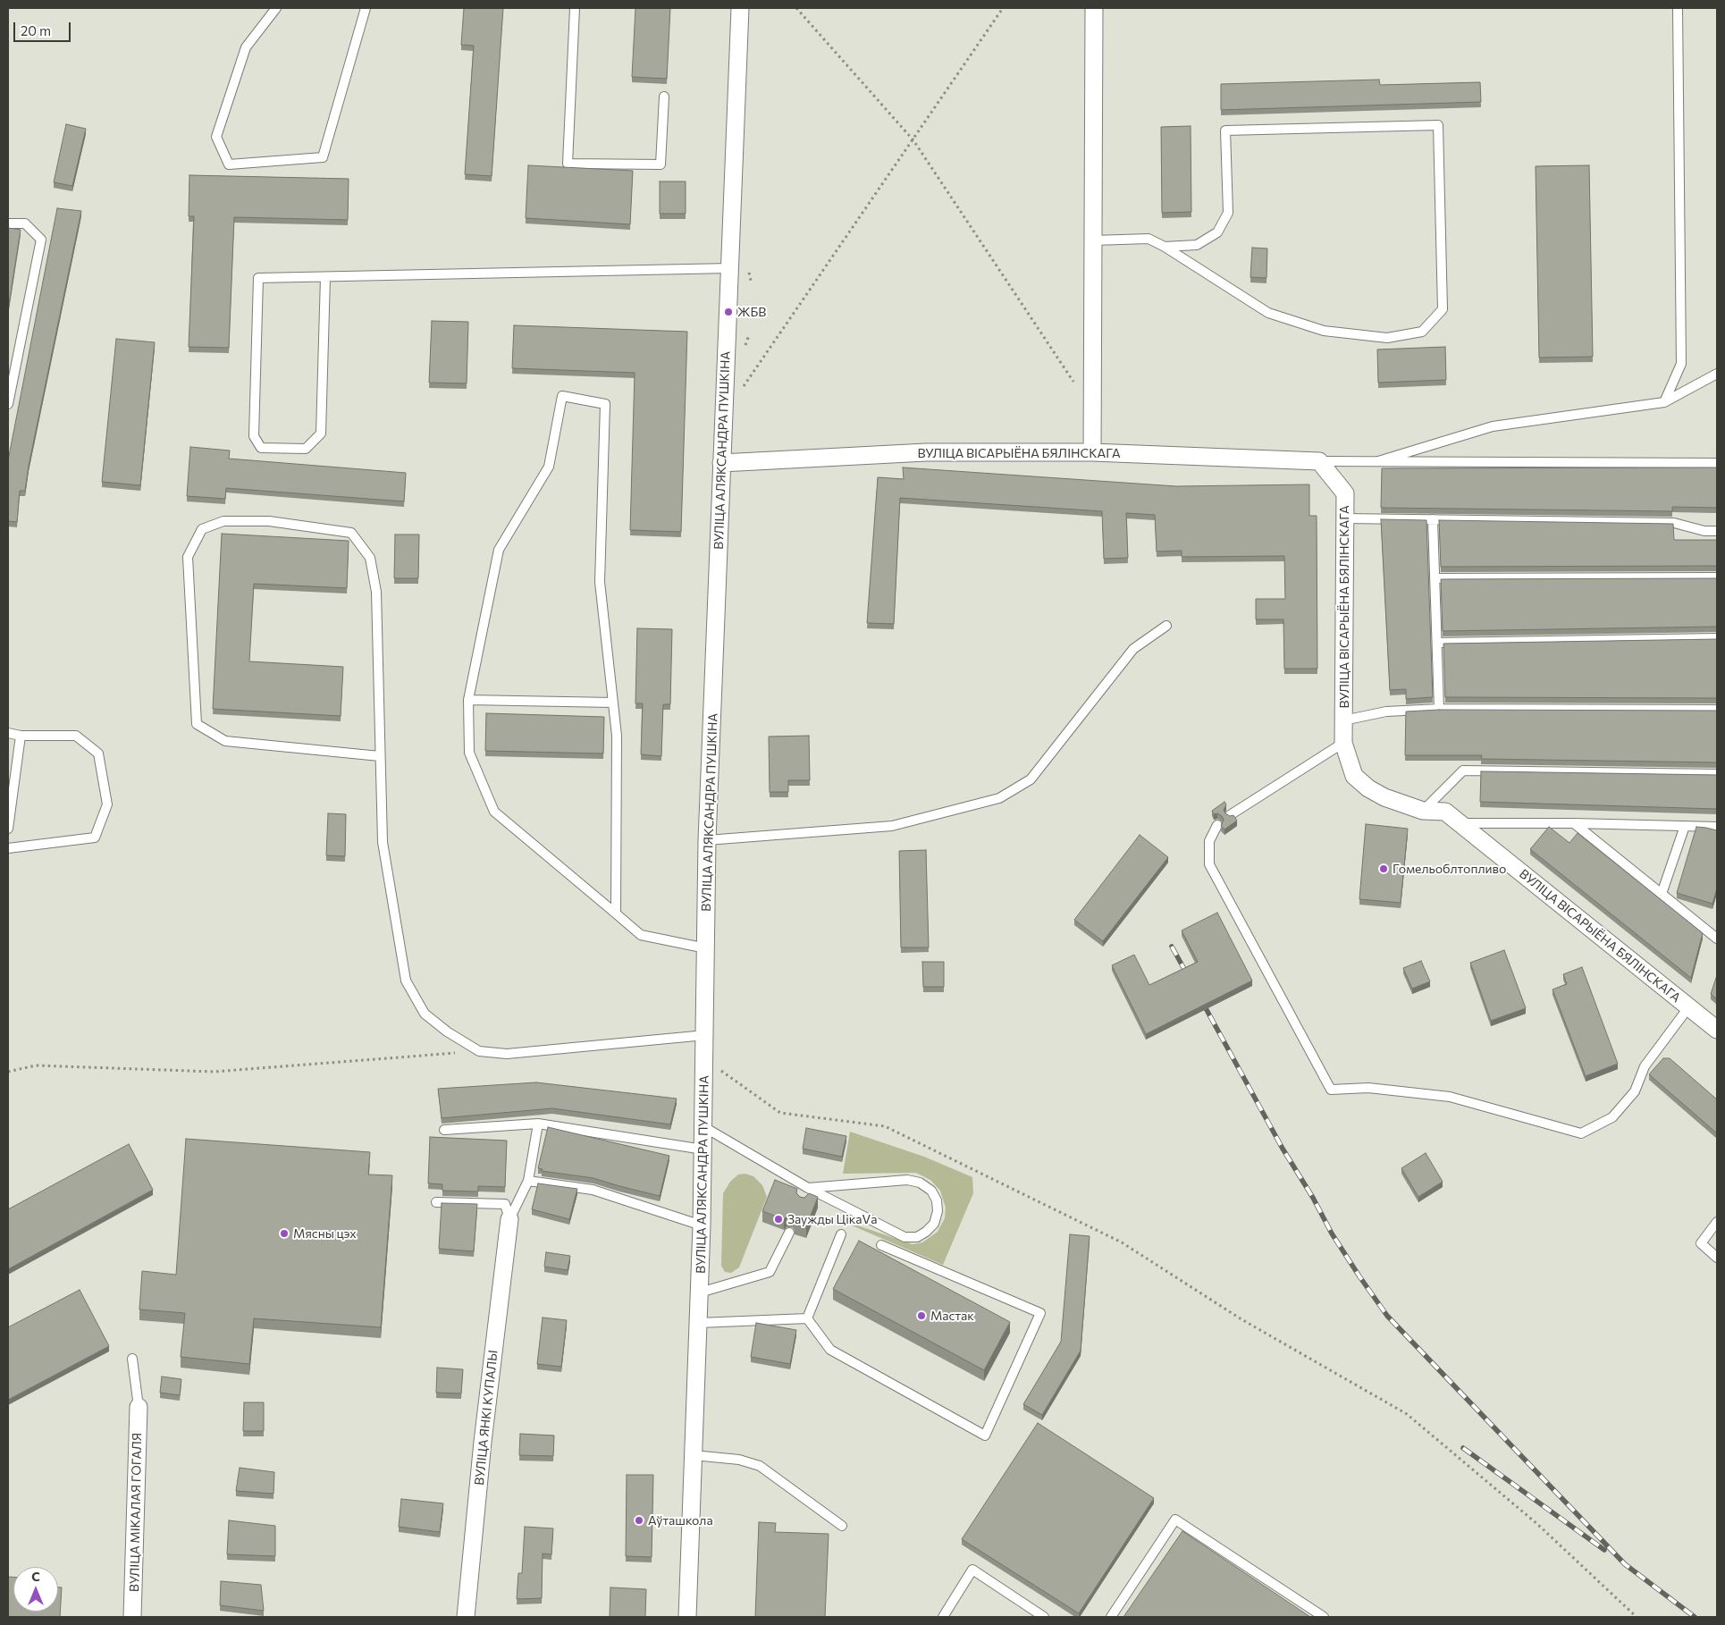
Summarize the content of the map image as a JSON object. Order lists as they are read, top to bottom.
{
  "streets": {
    "street": [
      "ВУЛІЦА АЛЯКСАНДРА ПУШКІНА",
      "ВУЛІЦА ВІСАРЫЁНА БЯЛІНСКАГА",
      "ВУЛІЦА ЯНКІ КУПАЛЫ",
      "ВУЛІЦА МІКАЛАЯ ГОГАЛЯ"
    ]
  },
  "crossings": [
    ["ВУЛІЦА АЛЯКСАНДРА ПУШКІНА", "ВУЛІЦА ВІСАРЫЁНА БЯЛІНСКАГА"]
  ],
  "places": [
    "ЖБВ",
    "Гомельоблтопливо",
    "Заужды ЦікаVа",
    "Мясны цэх",
    "Мастак",
    "Аўташкола"
  ],
  "scale_bar": "20 m",
  "north": "top"
}
